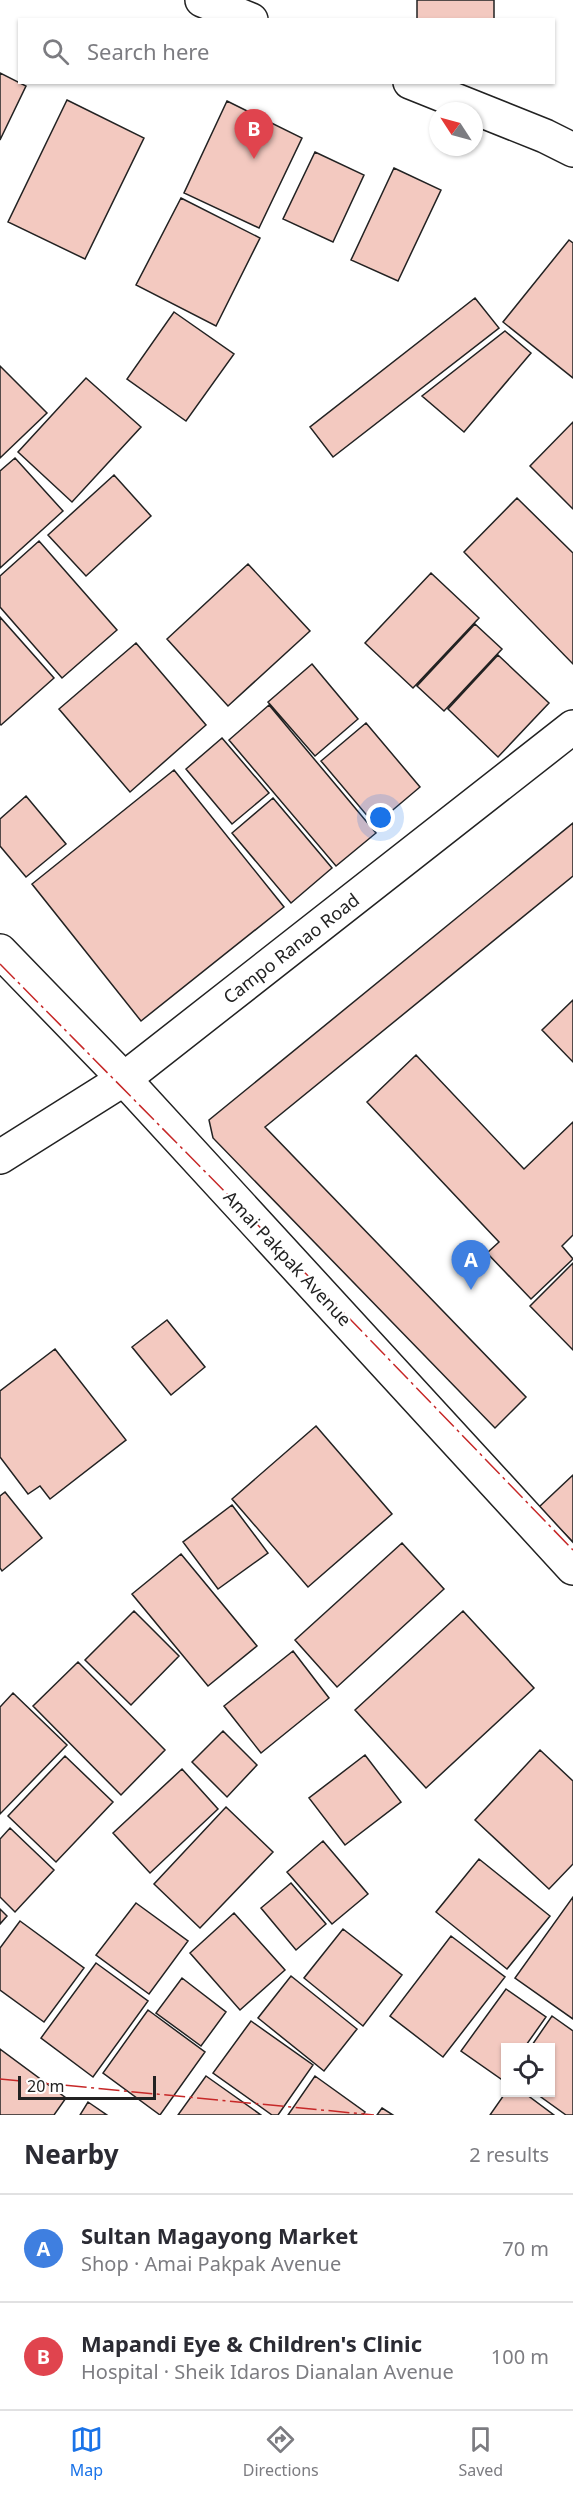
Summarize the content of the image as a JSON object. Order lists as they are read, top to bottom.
{
  "streets": {
    "main road": ["Campo Ranao Road", "Amai Pakpak Avenue"]
  },
  "crossings": [
    ["Campo Ranao Road", "Amai Pakpak Avenue"]
  ],
  "scale_bar": "20 m",
  "north": "top left",
  "page": {
    "search": "Search here",
    "pins": ["B", "A"],
    "scale": "20 m",
    "heading": ["Nearby", "2 results"],
    "list": [
      {
        "mark": "A",
        "name": "Sultan Magayong Market",
        "note": "Shop · Amai Pakpak Avenue",
        "value": "70 m"
      },
      {
        "mark": "B",
        "name": "Mapandi Eye & Children's Clinic",
        "note": "Hospital · Sheik Idaros Dianalan Avenue",
        "value": "100 m"
      }
    ],
    "nav": ["Map", "Directions", "Saved"]
  }
}
